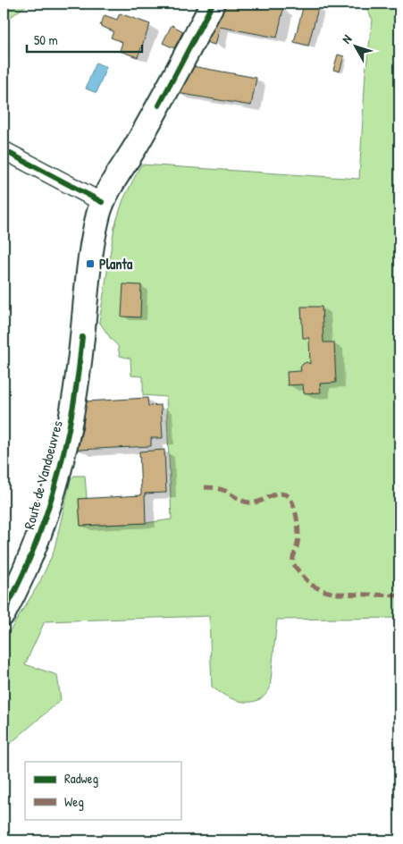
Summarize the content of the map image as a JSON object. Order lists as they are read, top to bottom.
{
  "streets": {
    "main road": ["Route de Vandoeuvres"]
  },
  "places": {
    "transit": ["Planta"]
  },
  "legend": ["Radweg", "Weg"],
  "scale_bar": "50 m",
  "north": "top left"
}
